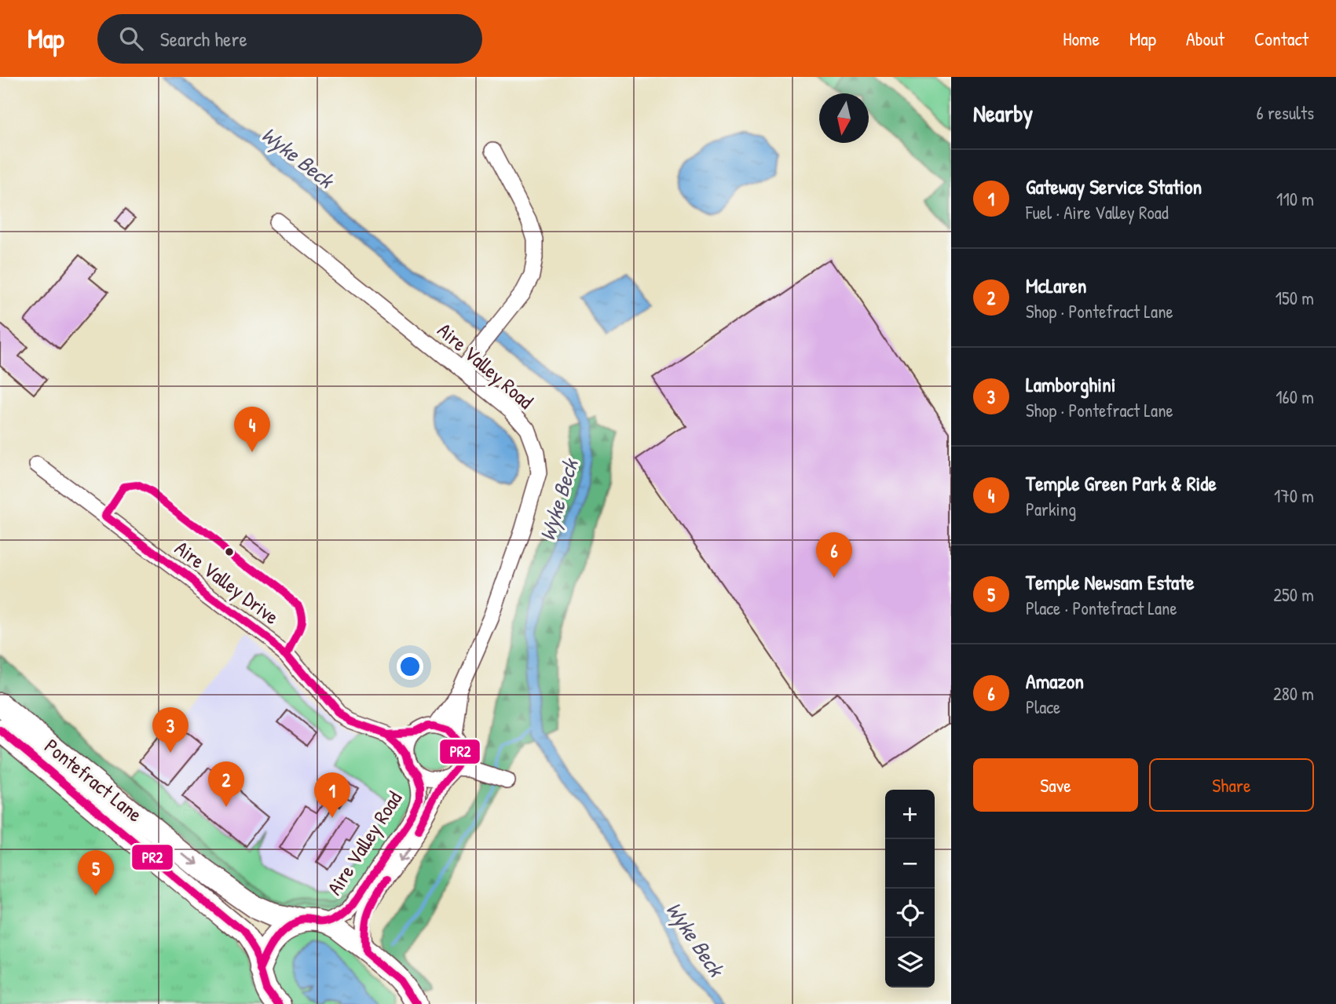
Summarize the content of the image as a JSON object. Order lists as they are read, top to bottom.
{
  "streets": {
    "highway": ["Pontefract Lane"],
    "street": ["Aire Valley Road", "Aire Valley Drive"]
  },
  "crossings": [
    ["Aire Valley Road", "Aire Valley Drive"],
    ["Aire Valley Road", "Pontefract Lane"]
  ],
  "water": ["Wyke Beck"],
  "lines": ["transit line PR2"],
  "north": "bottom",
  "page": {
    "header": "Map",
    "search": "Search here",
    "nav": [
      "Home",
      "Map",
      "About",
      "Contact"
    ],
    "heading": ["Nearby", "6 results"],
    "list": [
      {
        "mark": "1",
        "name": "Gateway Service Station",
        "note": "Fuel · Aire Valley Road",
        "value": "110 m"
      },
      {
        "mark": "2",
        "name": "McLaren",
        "note": "Shop · Pontefract Lane",
        "value": "150 m"
      },
      {
        "mark": "3",
        "name": "Lamborghini",
        "note": "Shop · Pontefract Lane",
        "value": "160 m"
      },
      {
        "mark": "4",
        "name": "Temple Green Park & Ride",
        "note": "Parking",
        "value": "170 m"
      },
      {
        "mark": "5",
        "name": "Temple Newsam Estate",
        "note": "Place · Pontefract Lane",
        "value": "250 m"
      },
      {
        "mark": "6",
        "name": "Amazon",
        "note": "Place",
        "value": "280 m"
      }
    ],
    "pins": [
      "4",
      "6",
      "3",
      "2",
      "1",
      "5"
    ],
    "buttons": ["Save", "Share"],
    "map_buttons": ["+", "−"]
  }
}
